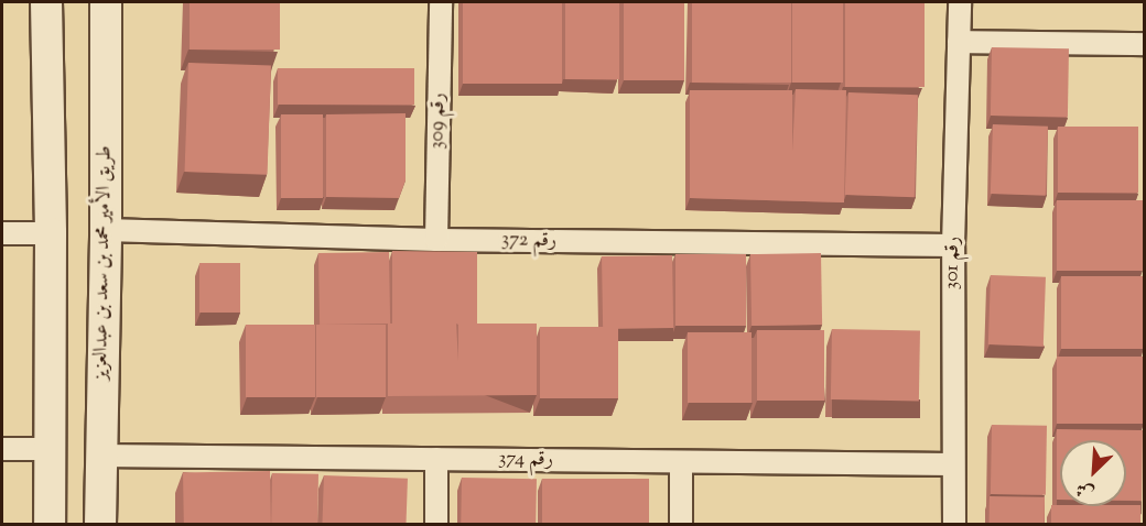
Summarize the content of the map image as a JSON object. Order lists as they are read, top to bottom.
{
  "streets": {
    "main road": ["طريق الأمير محمد بن سعد بن عبدالعزيز"],
    "street": [
      "رقم 309",
      "رقم 372",
      "رقم 301",
      "رقم 374"
    ]
  },
  "crossings": [
    ["رقم 309", "رقم 372"],
    ["رقم 372", "طريق الأمير محمد بن سعد بن عبدالعزيز"],
    ["رقم 372", "رقم 301"],
    ["طريق الأمير محمد بن سعد بن عبدالعزيز", "رقم 374"],
    ["رقم 301", "رقم 374"]
  ],
  "north": "bottom left"
}
